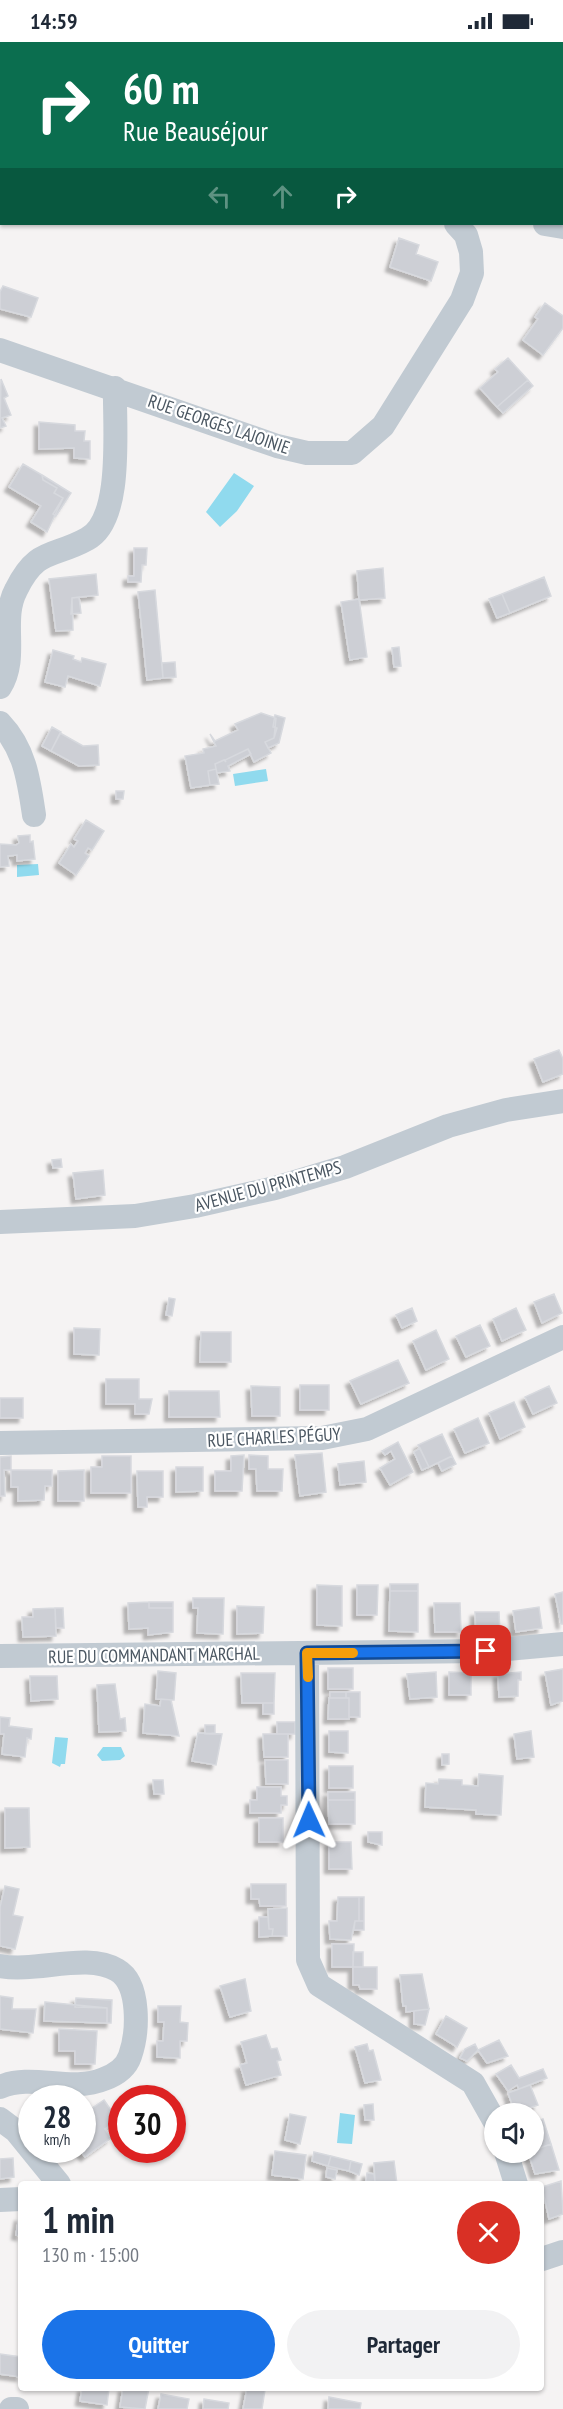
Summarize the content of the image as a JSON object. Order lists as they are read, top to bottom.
{
  "streets": {
    "street": [
      "RUE GEORGES LAJOINIE",
      "AVENUE DU PRINTEMPS",
      "RUE CHARLES PÉGUY",
      "RUE DU COMMANDANT MARCHAL"
    ]
  },
  "page": {
    "status": "14:59",
    "turn": ["60 m", "Rue Beauséjour"],
    "speed": "28 km/h",
    "limit": "30",
    "heading": ["1 min", "130 m · 15:00"],
    "buttons": ["Quitter", "Partager"]
  }
}
